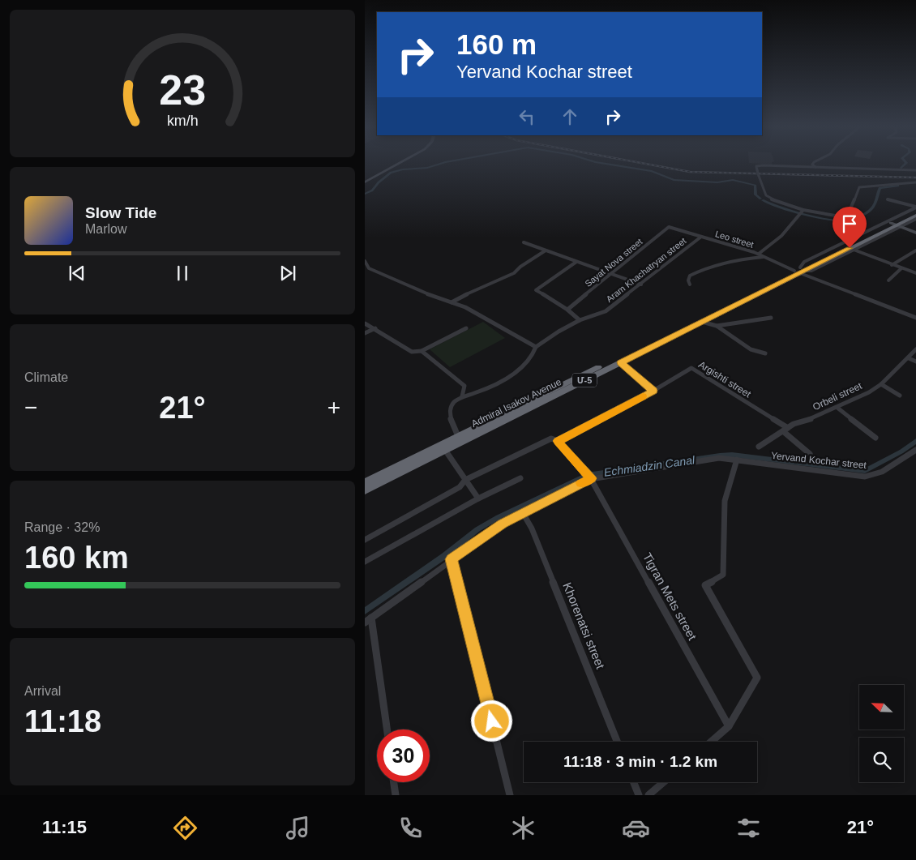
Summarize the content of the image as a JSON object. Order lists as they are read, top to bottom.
{
  "streets": {
    "highway": ["Մ-5", "Admiral Isakov Avenue"],
    "street": [
      "Leo street",
      "Sayat Nova street",
      "Aram Khachatryan street",
      "Argishti street",
      "Orbeli street",
      "Yervand Kochar street",
      "Tigran Mets street",
      "Khorenatsi street"
    ]
  },
  "crossings": [
    ["Leo street", "Sayat Nova street"],
    ["Leo street", "Aram Khachatryan street"],
    ["Leo street", "Admiral Isakov Avenue"],
    ["Argishti street", "Orbeli street"],
    ["Yervand Kochar street", "Tigran Mets street"],
    ["Yervand Kochar street", "Khorenatsi street"]
  ],
  "water": ["Echmiadzin Canal"],
  "north": "top left",
  "page": {
    "turn": ["160 m", "Yervand Kochar street"],
    "song": ["Slow Tide", "Marlow"],
    "tile": [
      "Climate",
      ["Range · 32%", "160 km"],
      ["Arrival", "11:18"]
    ],
    "heat": ["−", "21°", "+"],
    "limit": "30",
    "trip": "11:18 · 3 min · 1.2 km",
    "tabs": ["11:15", "21°"],
    "gauge": ["23", "km/h"]
  }
}
